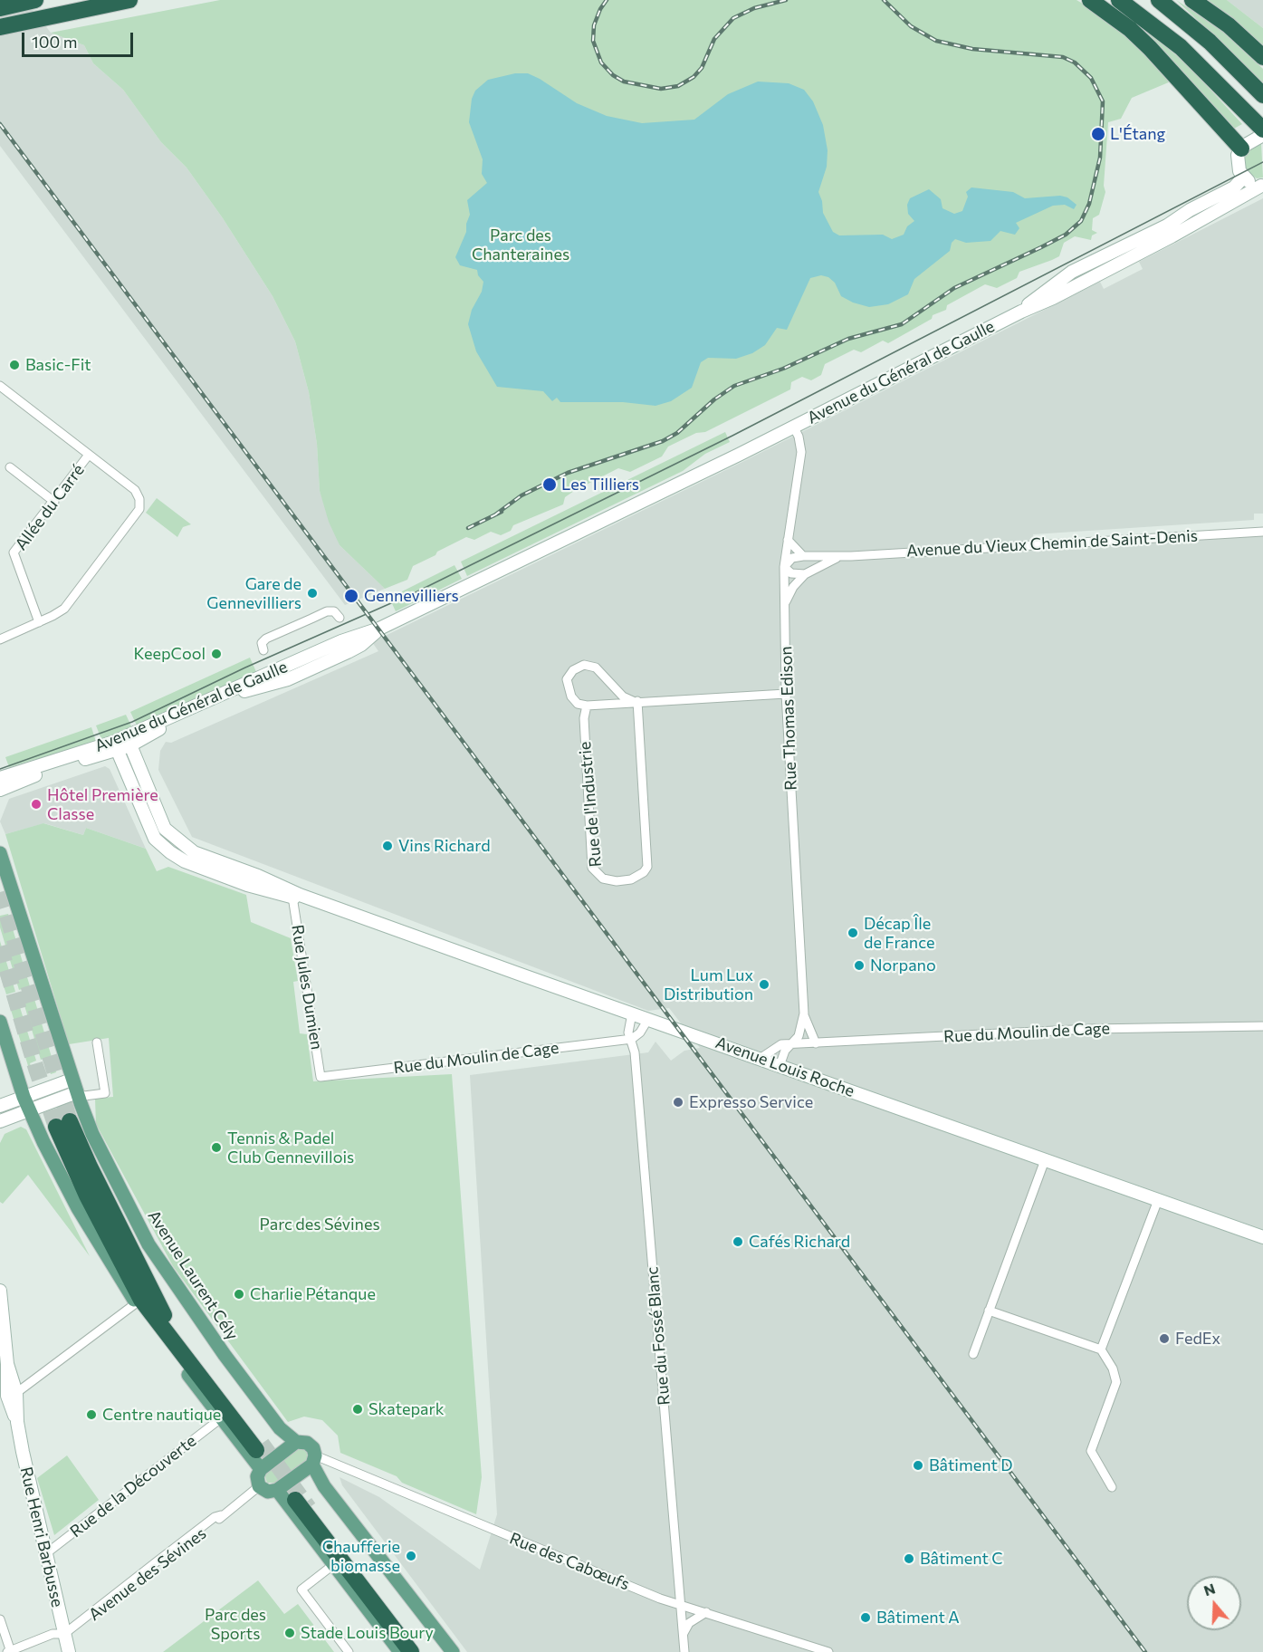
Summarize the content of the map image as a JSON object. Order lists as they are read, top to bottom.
{
  "streets": {
    "main road": [
      "Avenue du Général de Gaulle",
      "Avenue Louis Roche",
      "Avenue Laurent Cély",
      "Rue Henri Barbusse"
    ],
    "street": [
      "Allée du Carré",
      "Avenue du Vieux Chemin de Saint-Denis",
      "Rue Thomas Edison",
      "Rue de l'Industrie",
      "Rue Jules Dumien",
      "Rue du Moulin de Cage",
      "Rue du Fossé Blanc",
      "Rue de la Découverte",
      "Rue des Cabœufs",
      "Avenue des Sévines"
    ]
  },
  "crossings": [
    ["Avenue du Général de Gaulle", "Rue Thomas Edison"],
    ["Avenue du Général de Gaulle", "Avenue Louis Roche"],
    ["Avenue du Vieux Chemin de Saint-Denis", "Rue Thomas Edison"],
    ["Rue Thomas Edison", "Rue du Moulin de Cage"],
    ["Rue Jules Dumien", "Rue du Moulin de Cage"],
    ["Rue Jules Dumien", "Avenue Louis Roche"],
    ["Rue du Moulin de Cage", "Avenue Louis Roche"],
    ["Rue du Moulin de Cage", "Rue du Fossé Blanc"],
    ["Avenue Louis Roche", "Rue du Fossé Blanc"],
    ["Avenue Laurent Cély", "Rue des Cabœufs"],
    ["Rue du Fossé Blanc", "Rue des Cabœufs"],
    ["Rue de la Découverte", "Rue Henri Barbusse"],
    ["Rue Henri Barbusse", "Avenue des Sévines"]
  ],
  "parks": ["Parc des Chanteraines", "Parc des Sévines", "Parc des Sports"],
  "places": [
    "L'Étang",
    "Basic-Fit",
    "Les Tilliers",
    "Gare de Gennevilliers",
    "Gennevilliers",
    "KeepCool",
    "Hôtel Première Classe",
    "Vins Richard",
    "Décap Île de France",
    "Norpano",
    "Lum Lux Distribution",
    "Expresso Service",
    "Tennis & Padel Club Gennevillois",
    "Cafés Richard",
    "Charlie Pétanque",
    "FedEx",
    "Skatepark",
    "Centre nautique",
    "Bâtiment D",
    "Chaufferie biomasse",
    "Bâtiment C",
    "Bâtiment A",
    "Stade Louis Boury"
  ],
  "scale_bar": "100 m",
  "north": "top"
}
